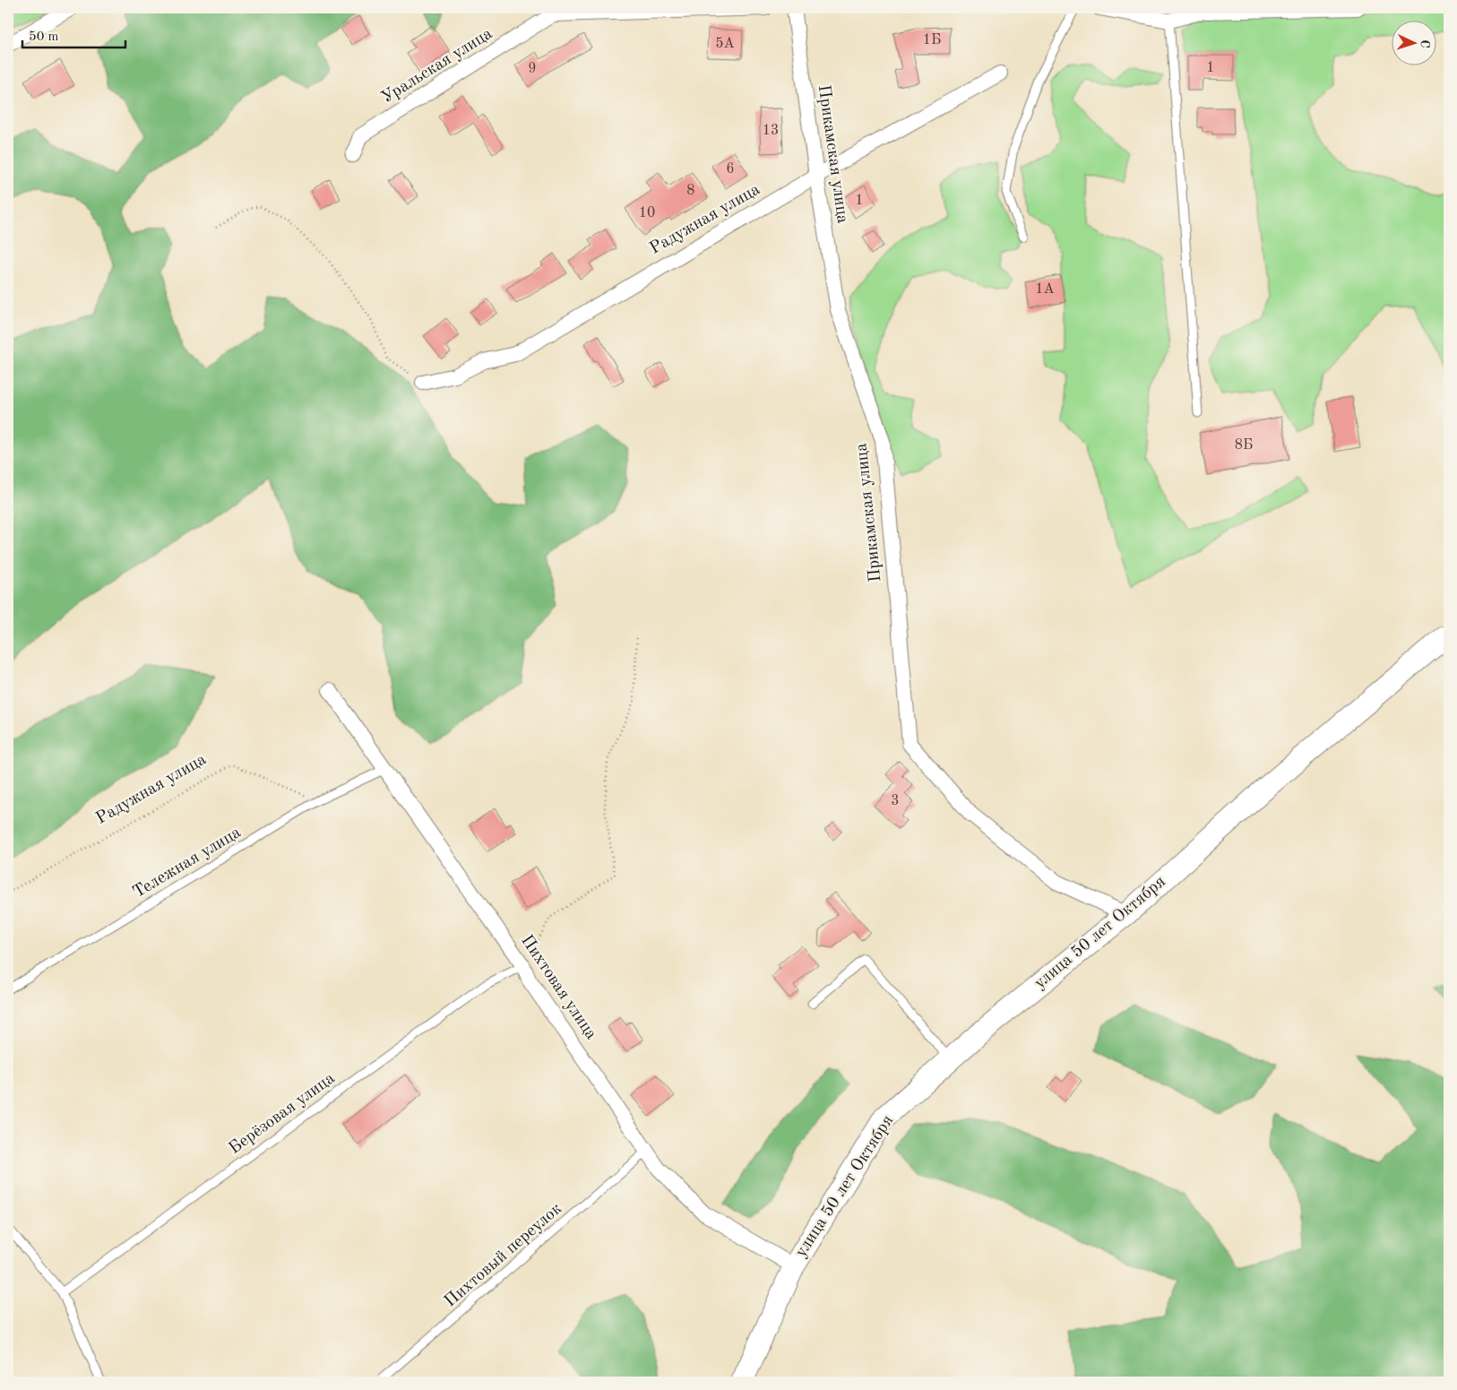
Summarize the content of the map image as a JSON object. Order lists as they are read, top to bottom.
{
  "streets": {
    "main road": ["улица 50 лет Октября"],
    "street": [
      "Уральская улица",
      "Прикамская улица",
      "Радужная улица",
      "Пихтовая улица"
    ],
    "lane": ["Тележная улица", "Берёзовая улица", "Пихтовый переулок"]
  },
  "crossings": [
    ["Прикамская улица", "Радужная улица"],
    ["Прикамская улица", "улица 50 лет Октября"],
    ["Радужная улица", "Тележная улица"],
    ["Тележная улица", "Пихтовая улица"],
    ["улица 50 лет Октября", "Пихтовая улица"],
    ["Пихтовая улица", "Берёзовая улица"],
    ["Пихтовая улица", "Пихтовый переулок"]
  ],
  "house_numbers": [
    "1Б",
    "5А",
    "1",
    "9",
    "13",
    "6",
    "8",
    "1",
    "10",
    "1А",
    "8Б",
    "3"
  ],
  "scale_bar": "50 m",
  "north": "right"
}
